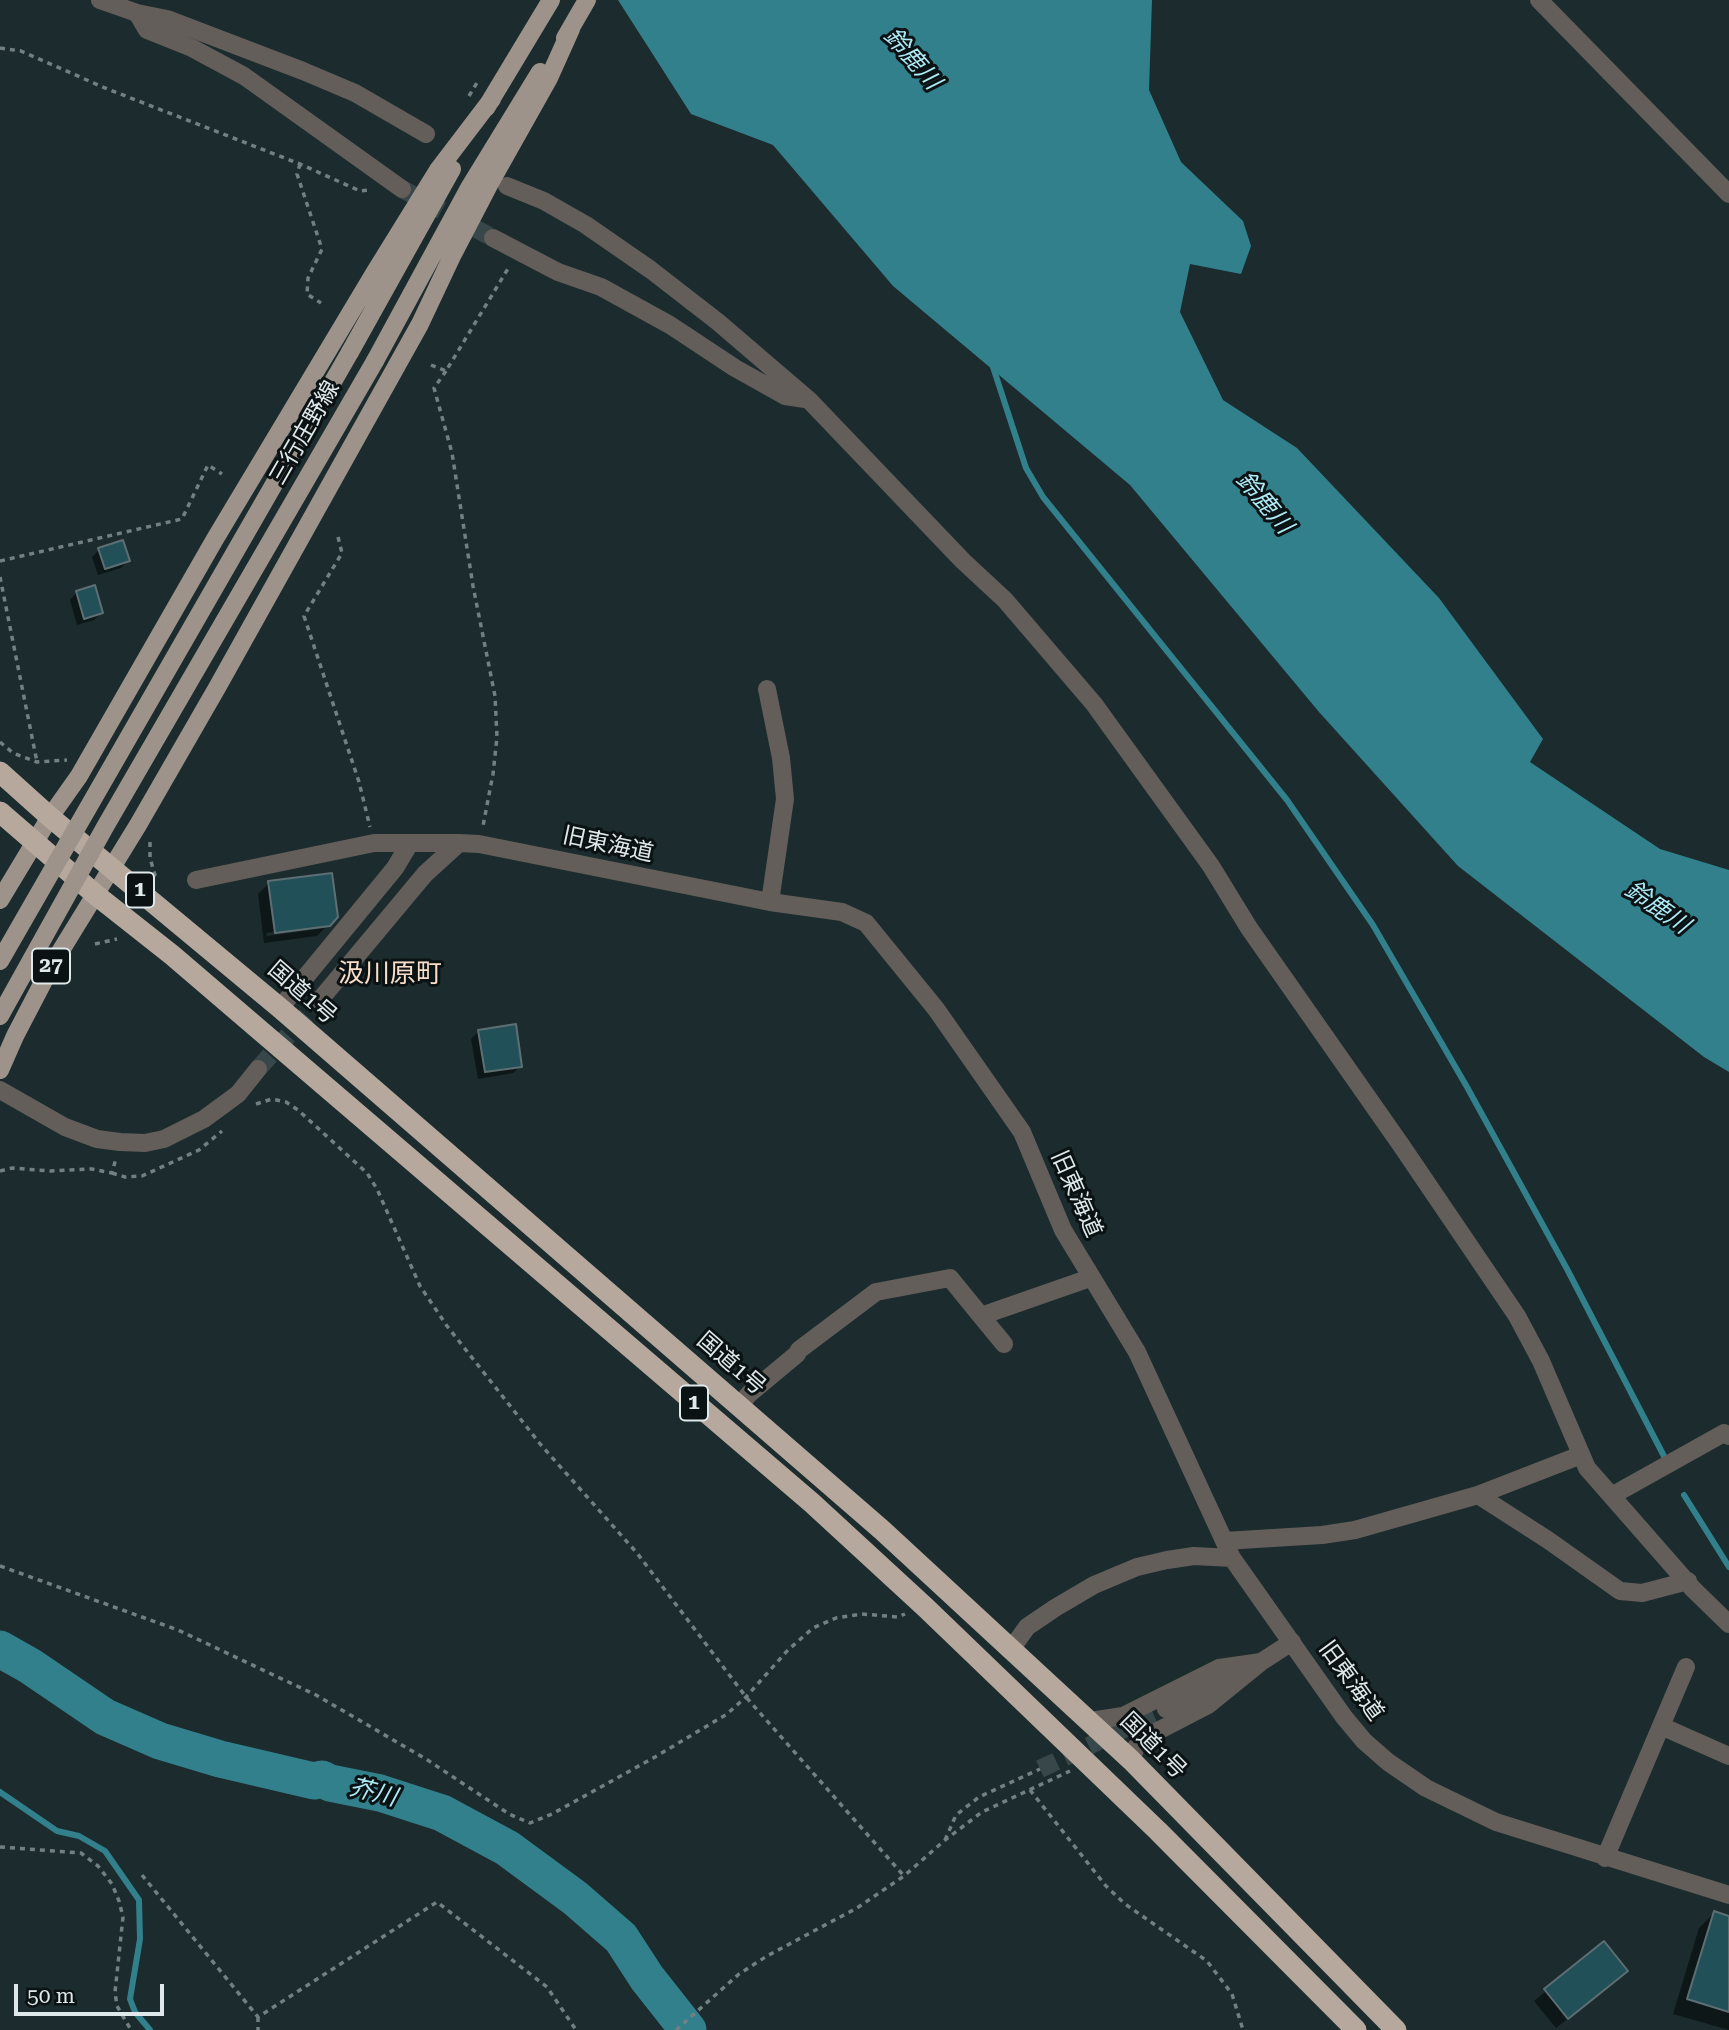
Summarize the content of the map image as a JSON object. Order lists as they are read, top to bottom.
{
  "streets": {
    "highway": ["1", "国道1号"],
    "main road": ["三行庄野線", "27"],
    "street": ["旧東海道"]
  },
  "crossings": [
    ["三行庄野線", "1"],
    ["三行庄野線", "27"],
    ["三行庄野線", "国道1号"],
    ["1", "27"],
    ["27", "国道1号"]
  ],
  "districts": ["汲川原町"],
  "water": ["鈴鹿川", "芥川"],
  "scale_bar": "50 m"
}
